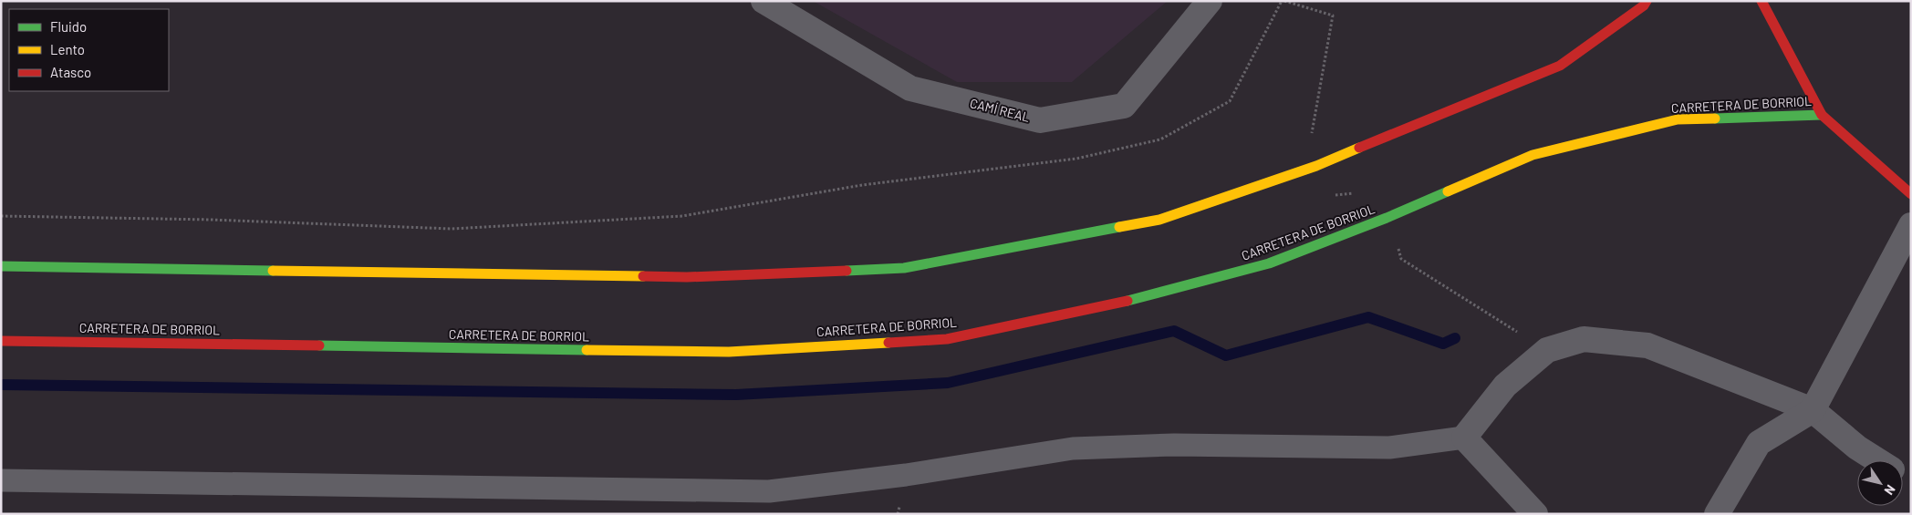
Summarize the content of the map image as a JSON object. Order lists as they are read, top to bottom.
{
  "streets": {
    "main road": ["CARRETERA DE BORRIOL"],
    "street": ["CAMÍ REAL"]
  },
  "legend": ["Fluido", "Lento", "Atasco"],
  "north": "bottom right"
}
